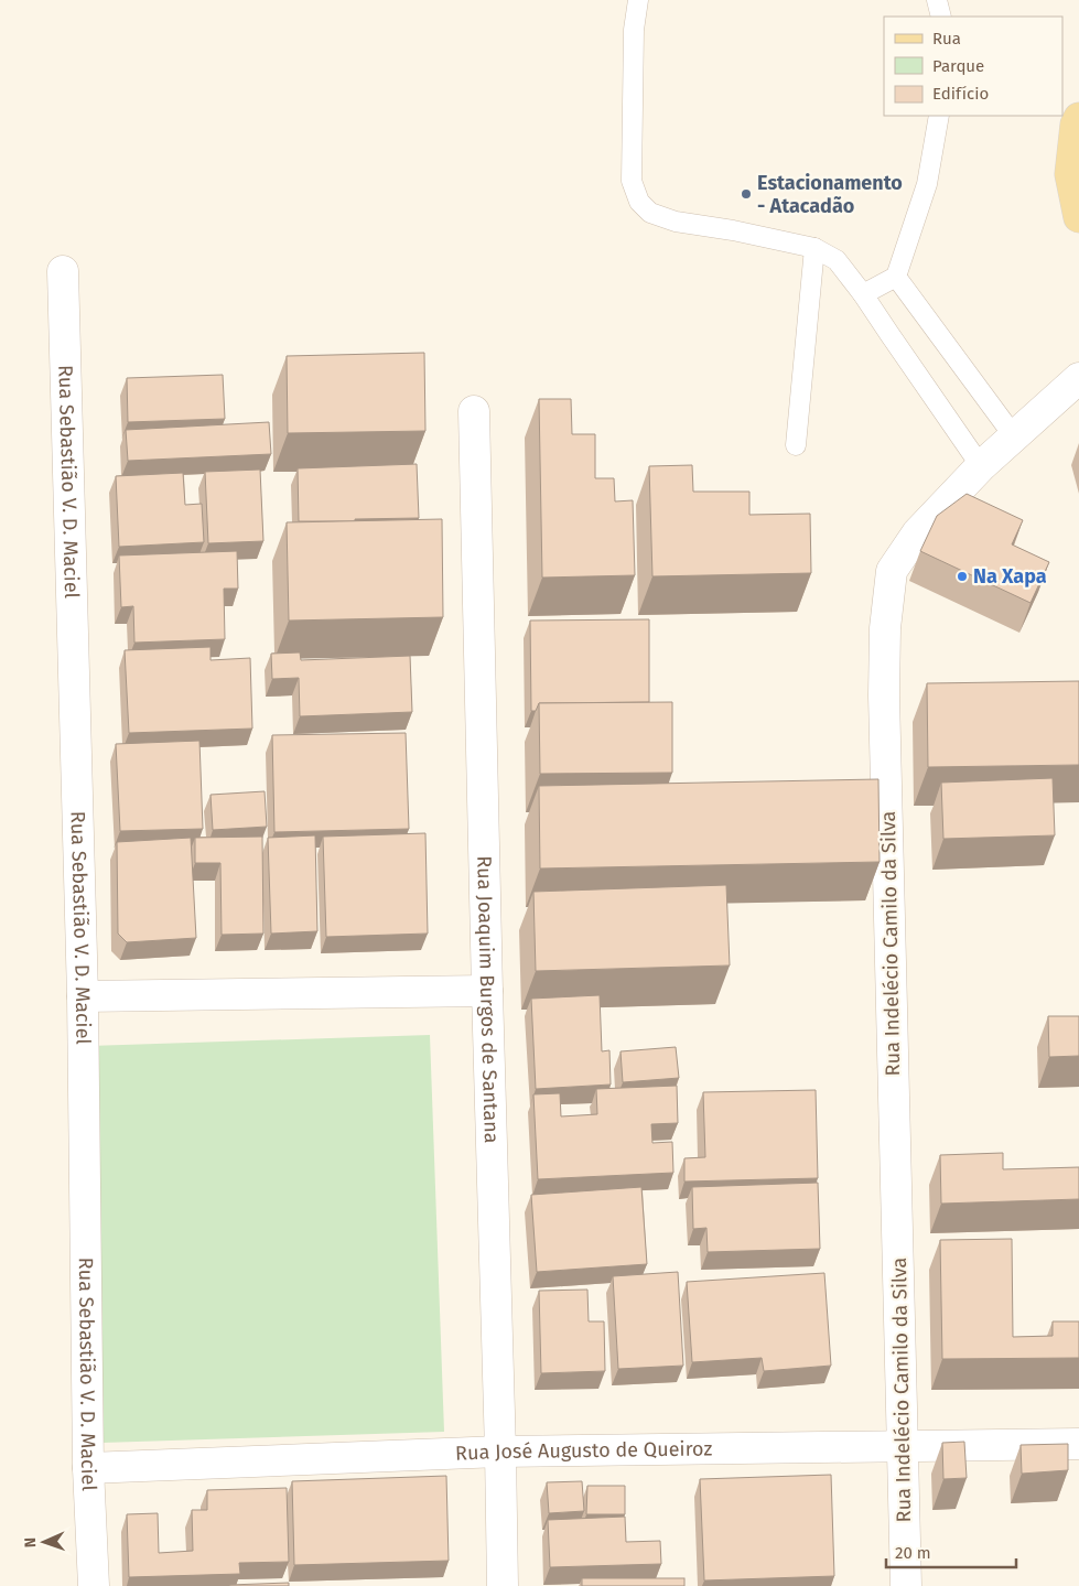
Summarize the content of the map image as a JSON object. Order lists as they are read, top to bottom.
{
  "streets": {
    "street": [
      "Rua Sebastião V. D. Maciel",
      "Rua Indelécio Camilo da Silva",
      "Rua Joaquim Burgos de Santana",
      "Rua José Augusto de Queiroz"
    ]
  },
  "crossings": [
    ["Rua Sebastião V. D. Maciel", "Rua José Augusto de Queiroz"],
    ["Rua Indelécio Camilo da Silva", "Rua José Augusto de Queiroz"],
    ["Rua Joaquim Burgos de Santana", "Rua José Augusto de Queiroz"]
  ],
  "places": ["Estacionamento - Atacadão", "Na Xapa"],
  "legend": ["Rua", "Parque", "Edifício"],
  "scale_bar": "20 m",
  "north": "left"
}
